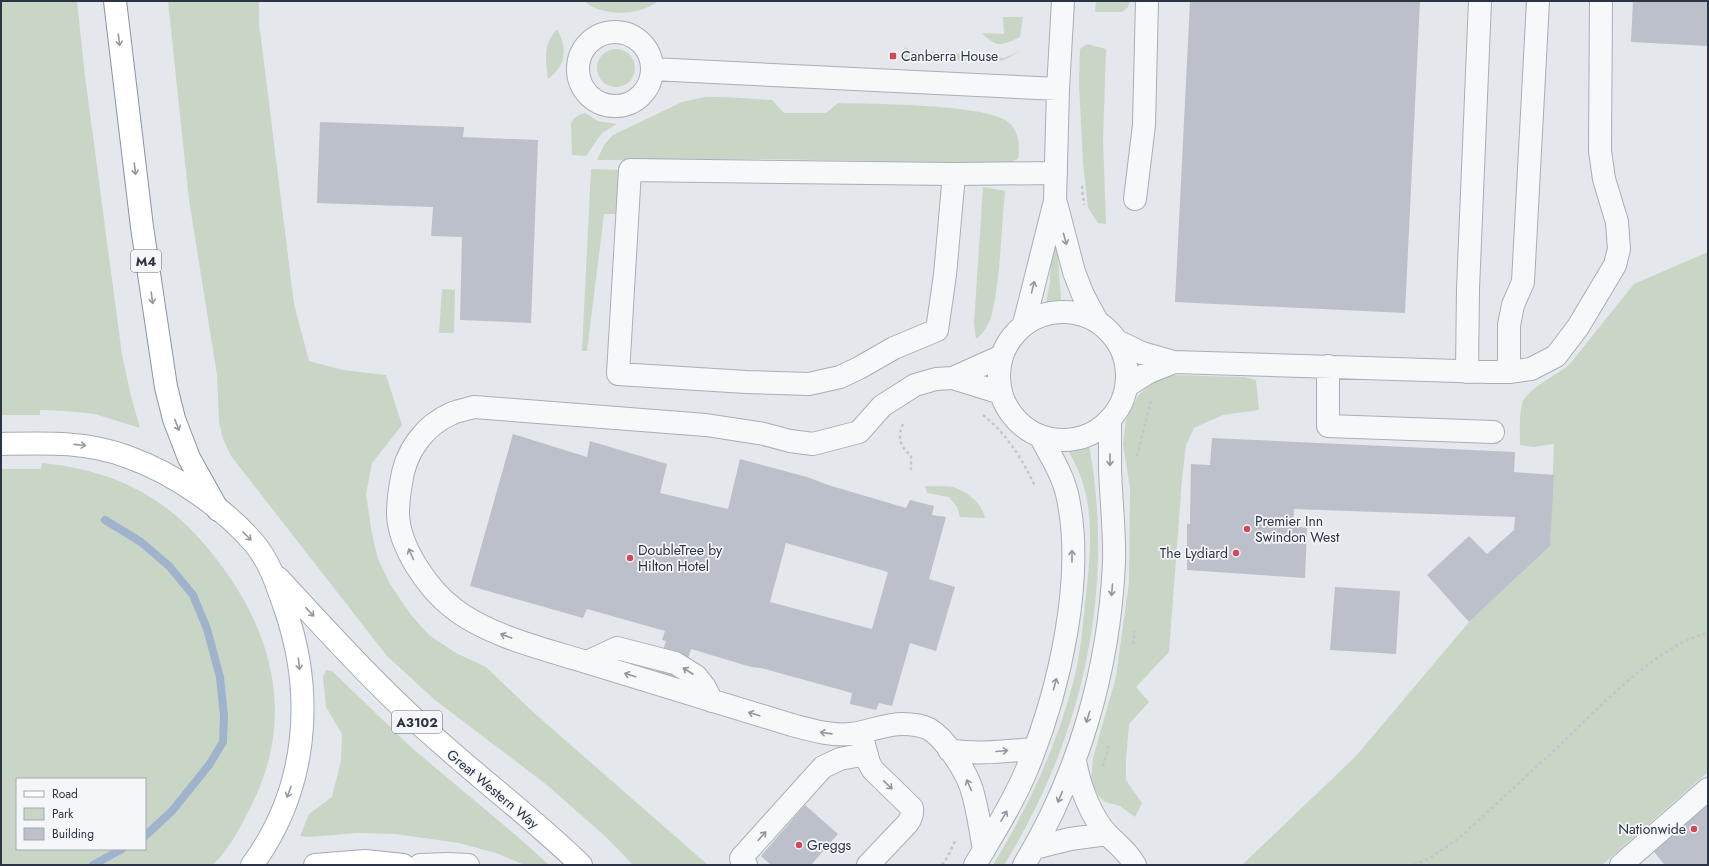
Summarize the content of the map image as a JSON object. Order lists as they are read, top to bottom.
{
  "streets": {
    "main road": ["M4", "A3102", "Great Western Way"]
  },
  "one_way": ["Great Western Way"],
  "places": {
    "transit": ["Canberra House"],
    "other": [
      "Premier Inn Swindon West",
      "The Lydiard",
      "DoubleTree by Hilton Hotel",
      "Nationwide",
      "Greggs"
    ]
  },
  "legend": ["Road", "Park", "Building"]
}
